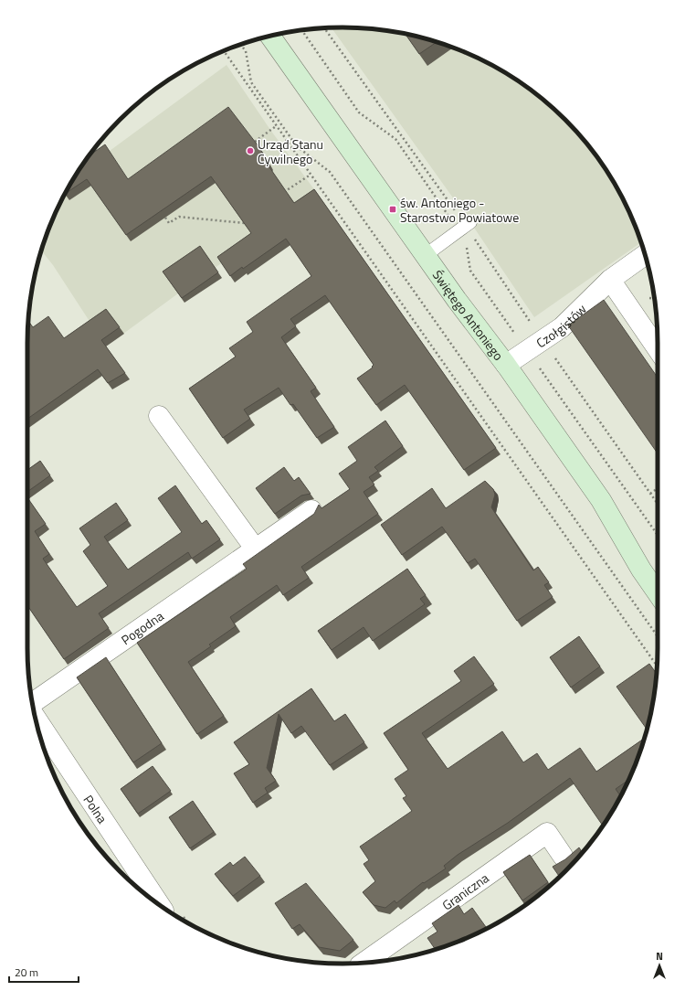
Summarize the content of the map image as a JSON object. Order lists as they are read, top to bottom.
{
  "streets": {
    "street": [
      "Świętego Antoniego",
      "Czołgistów",
      "Pogodna",
      "Polna",
      "Graniczna"
    ]
  },
  "crossings": [
    ["Świętego Antoniego", "Czołgistów"]
  ],
  "places": {
    "other": ["Urząd Stanu Cywilnego"],
    "transit": ["św. Antoniego - Starostwo Powiatowe"]
  },
  "scale_bar": "20 m",
  "north": "top"
}
